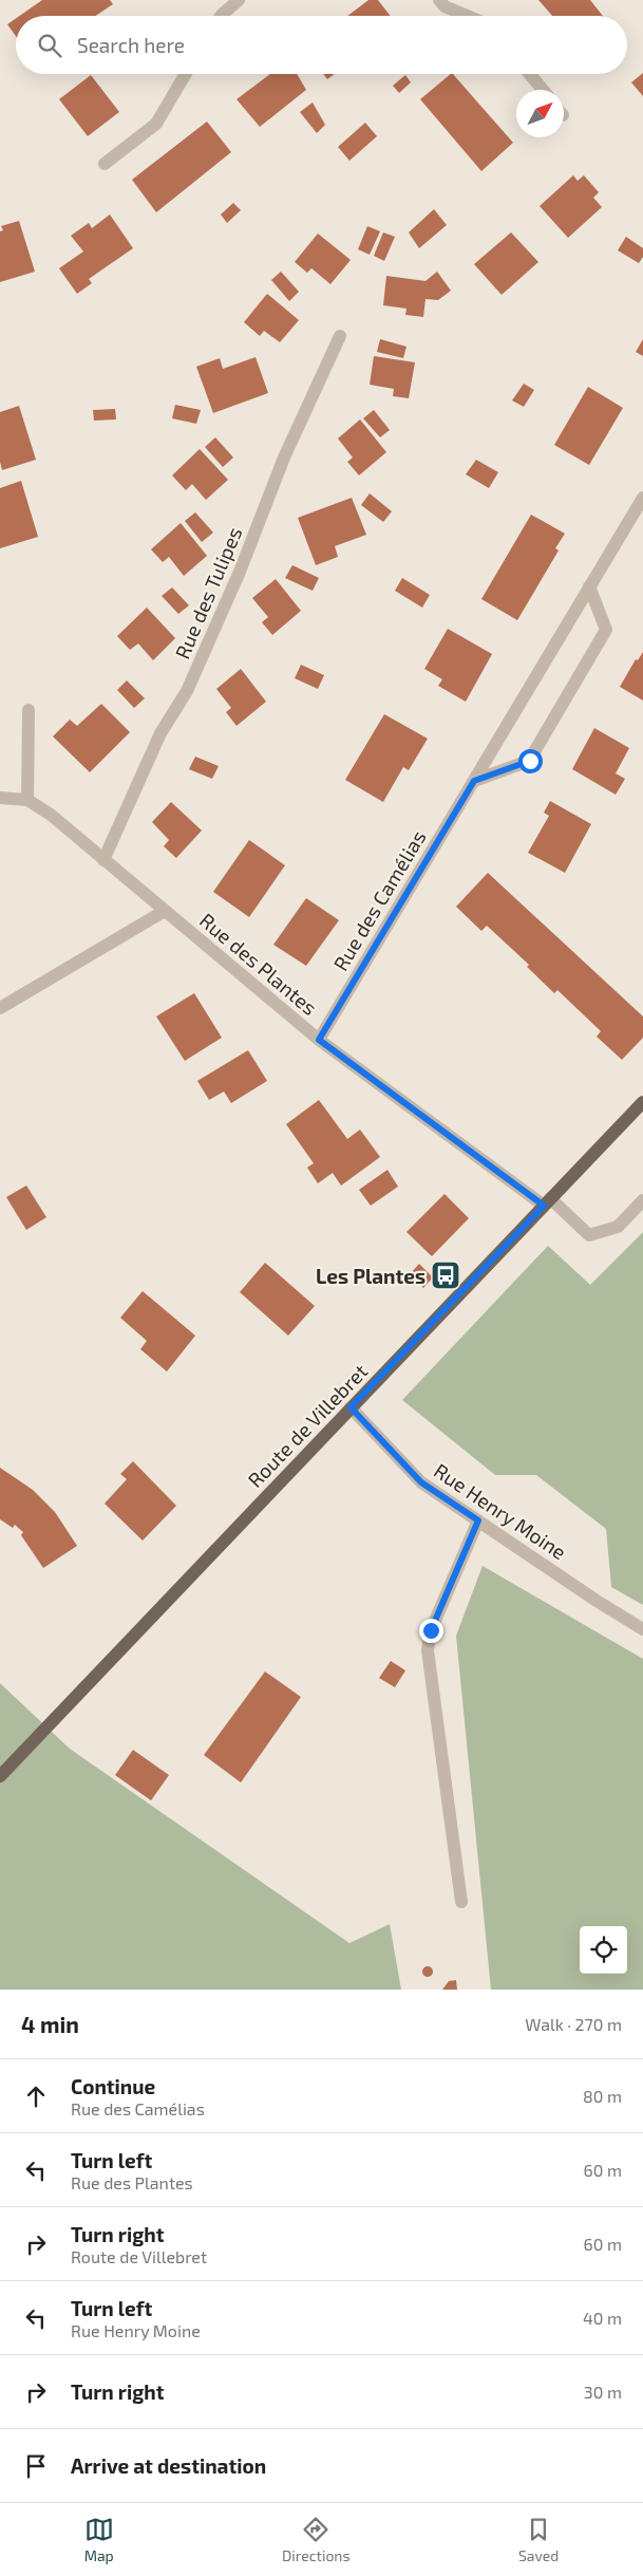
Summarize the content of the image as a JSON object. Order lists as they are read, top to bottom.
{
  "streets": {
    "main road": ["Route de Villebret"],
    "street": [
      "Rue des Tulipes",
      "Rue des Camélias",
      "Rue des Plantes",
      "Rue Henry Moine"
    ]
  },
  "crossings": [
    ["Rue des Tulipes", "Rue des Plantes"],
    ["Rue des Camélias", "Rue des Plantes"],
    ["Rue des Plantes", "Route de Villebret"],
    ["Route de Villebret", "Rue Henry Moine"]
  ],
  "places": {
    "bus stop": ["Les Plantes"]
  },
  "north": "top right",
  "page": {
    "search": "Search here",
    "heading": ["4 min", "Walk · 270 m"],
    "list": [
      ["Continue", "Rue des Camélias", "80 m"],
      ["Turn left", "Rue des Plantes", "60 m"],
      ["Turn right", "Route de Villebret", "60 m"],
      ["Turn left", "Rue Henry Moine", "40 m"],
      ["Turn right", "30 m"],
      "Arrive at destination"
    ],
    "nav": ["Map", "Directions", "Saved"]
  }
}
